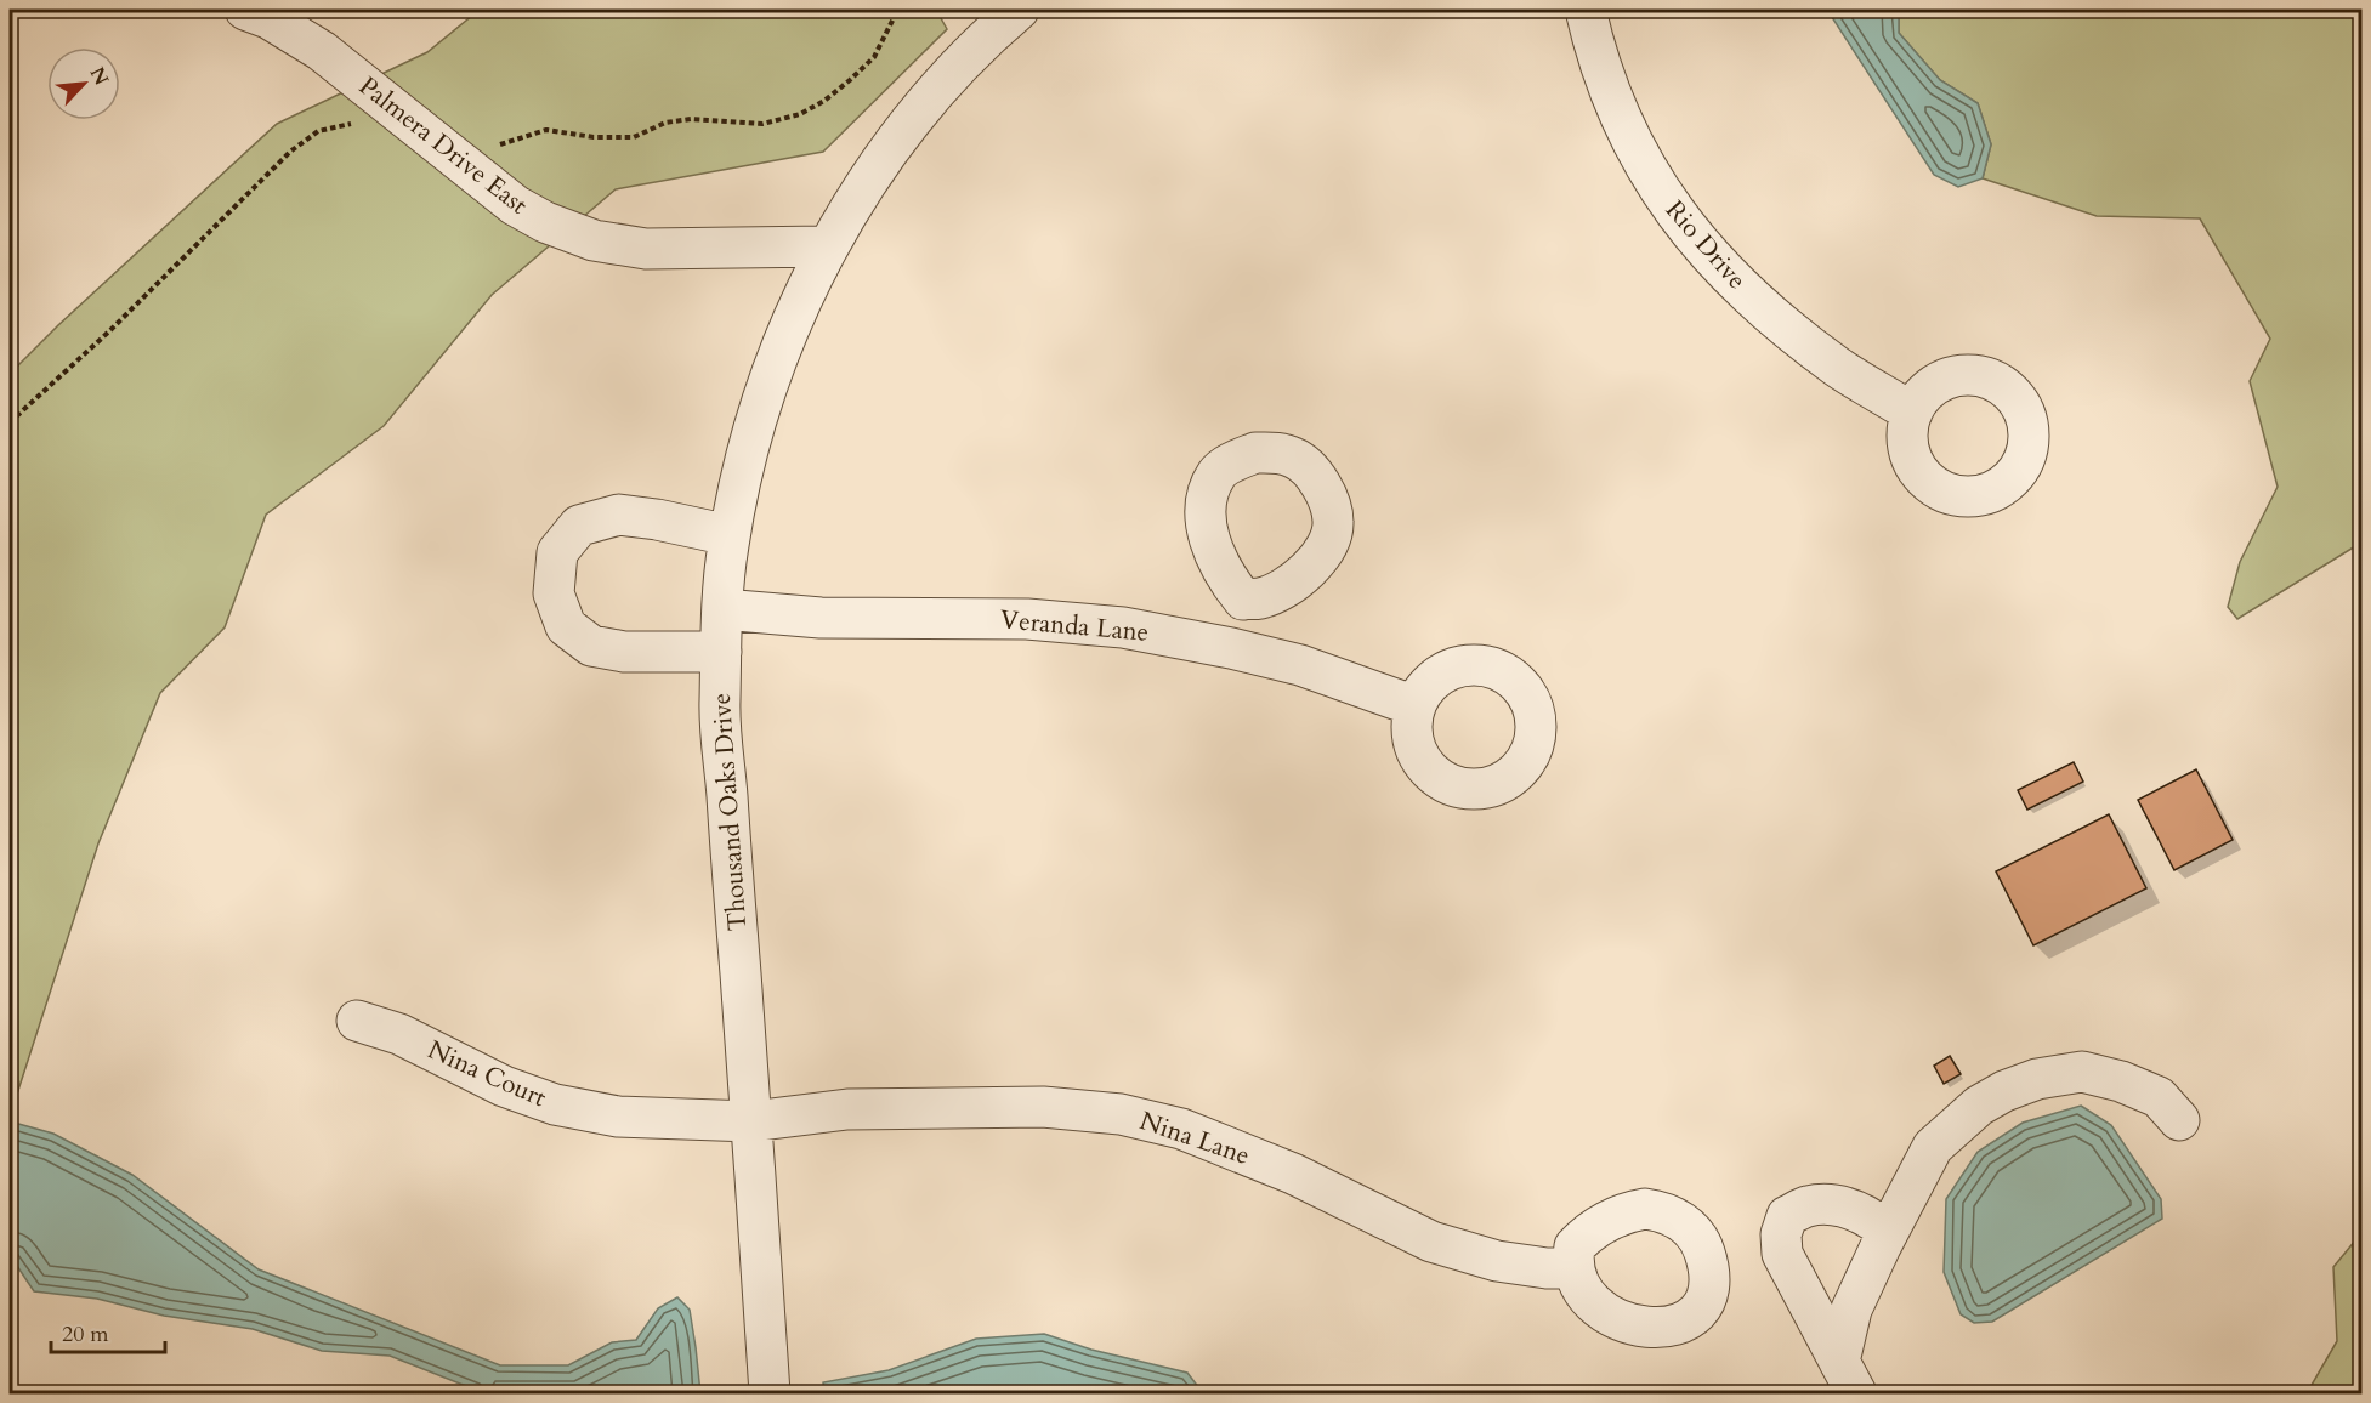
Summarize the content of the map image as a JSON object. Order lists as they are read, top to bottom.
{
  "streets": {
    "street": [
      "Palmera Drive East",
      "Rio Drive",
      "Veranda Lane",
      "Thousand Oaks Drive",
      "Nina Court",
      "Nina Lane"
    ]
  },
  "crossings": [
    ["Palmera Drive East", "Thousand Oaks Drive"],
    ["Veranda Lane", "Thousand Oaks Drive"],
    ["Thousand Oaks Drive", "Nina Court"],
    ["Thousand Oaks Drive", "Nina Lane"],
    ["Nina Court", "Nina Lane"]
  ],
  "scale_bar": "20 m",
  "north": "top right"
}
